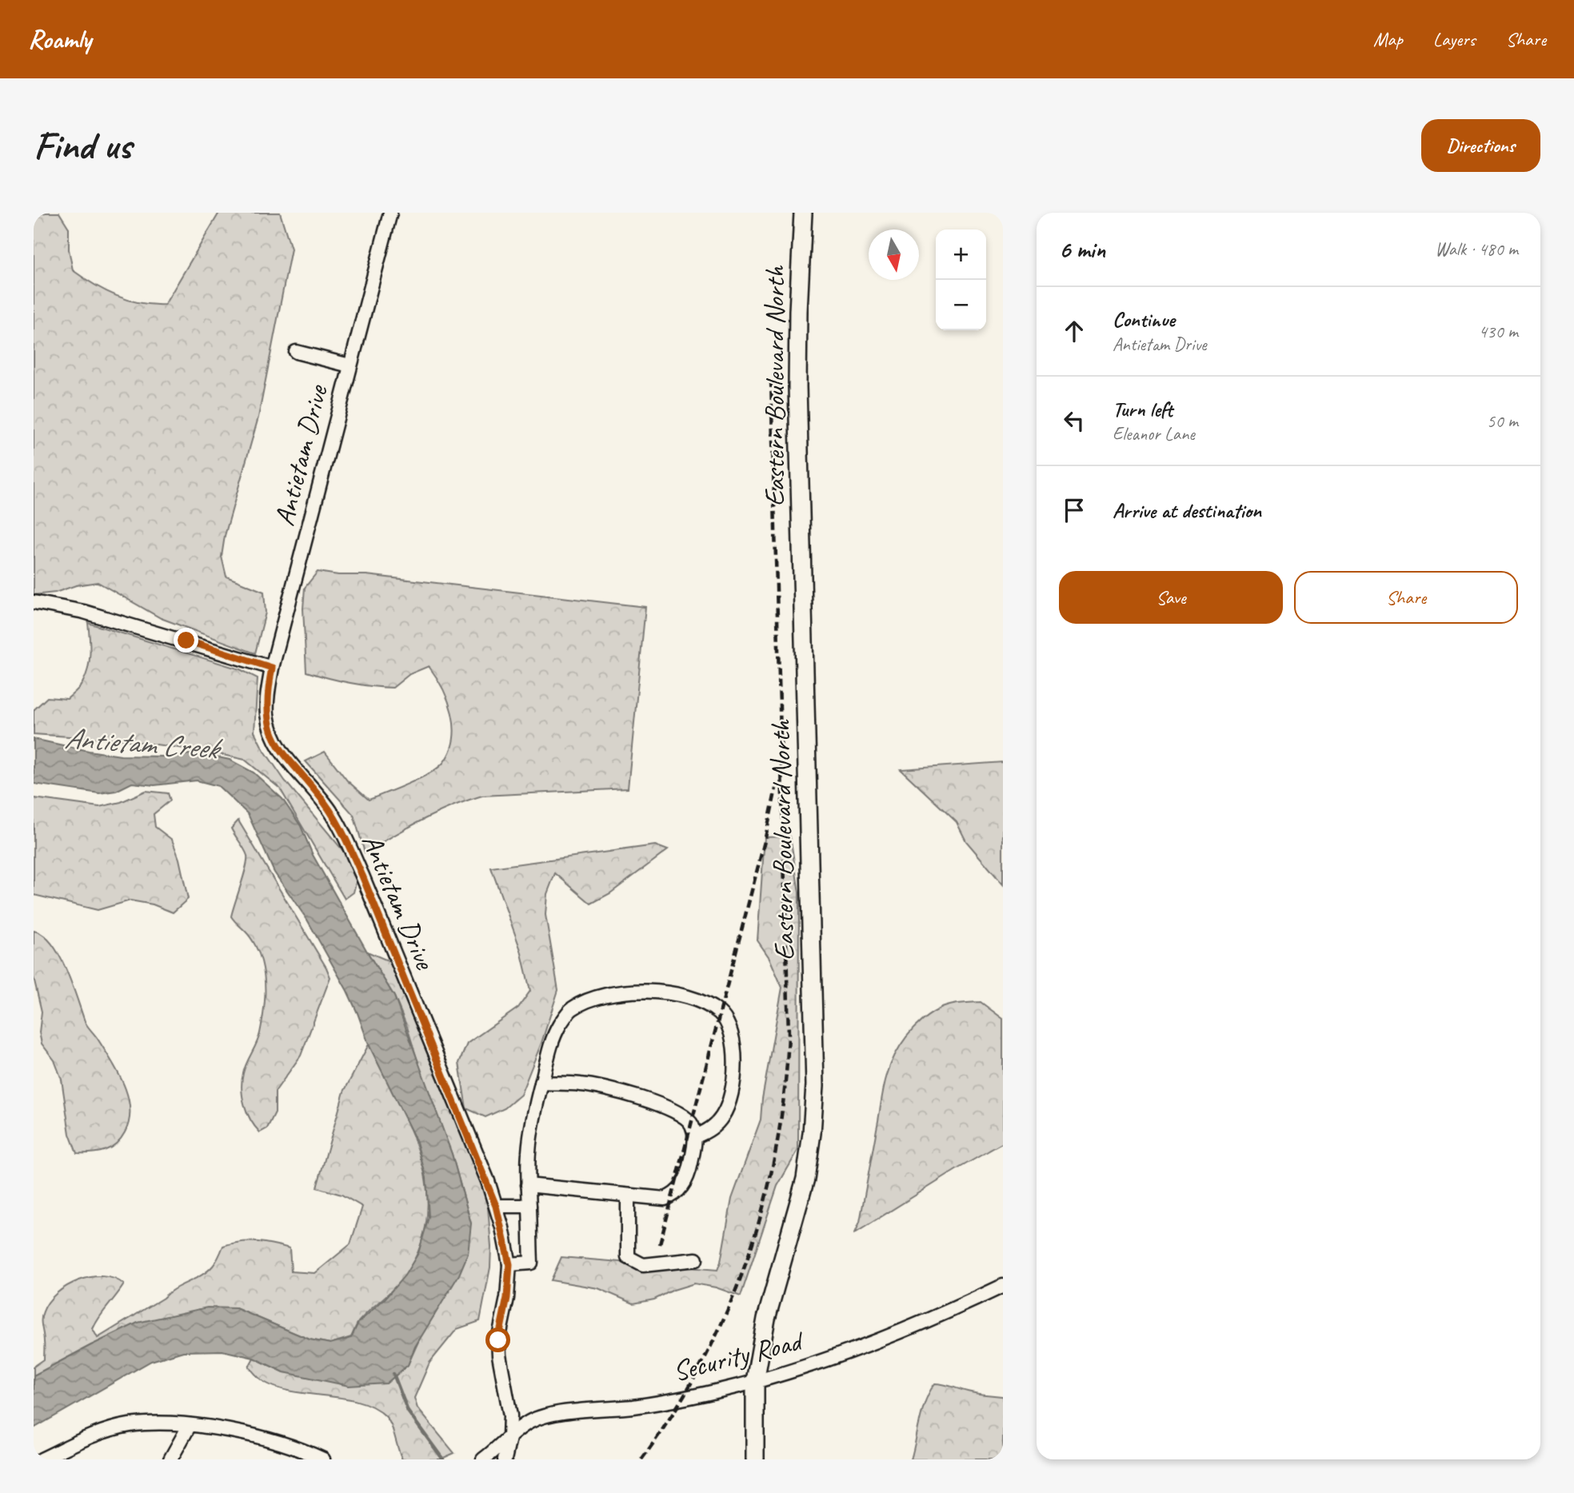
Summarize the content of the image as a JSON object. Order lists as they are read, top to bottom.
{
  "streets": {
    "main road": ["Eastern Boulevard North"],
    "street": ["Antietam Drive", "Security Road"]
  },
  "crossings": [
    ["Eastern Boulevard North", "Security Road"],
    ["Antietam Drive", "Security Road"]
  ],
  "water": ["Antietam Creek"],
  "north": "bottom",
  "page": {
    "header": "Roamly",
    "nav": ["Map", "Layers", "Share"],
    "buttons": [
      "Directions",
      ["Save", "Share"]
    ],
    "title": "Find us",
    "heading": ["6 min", "Walk · 480 m"],
    "map_buttons": ["+", "−"],
    "list": [
      ["Continue", "Antietam Drive", "430 m"],
      ["Turn left", "Eleanor Lane", "50 m"],
      "Arrive at destination"
    ]
  }
}
